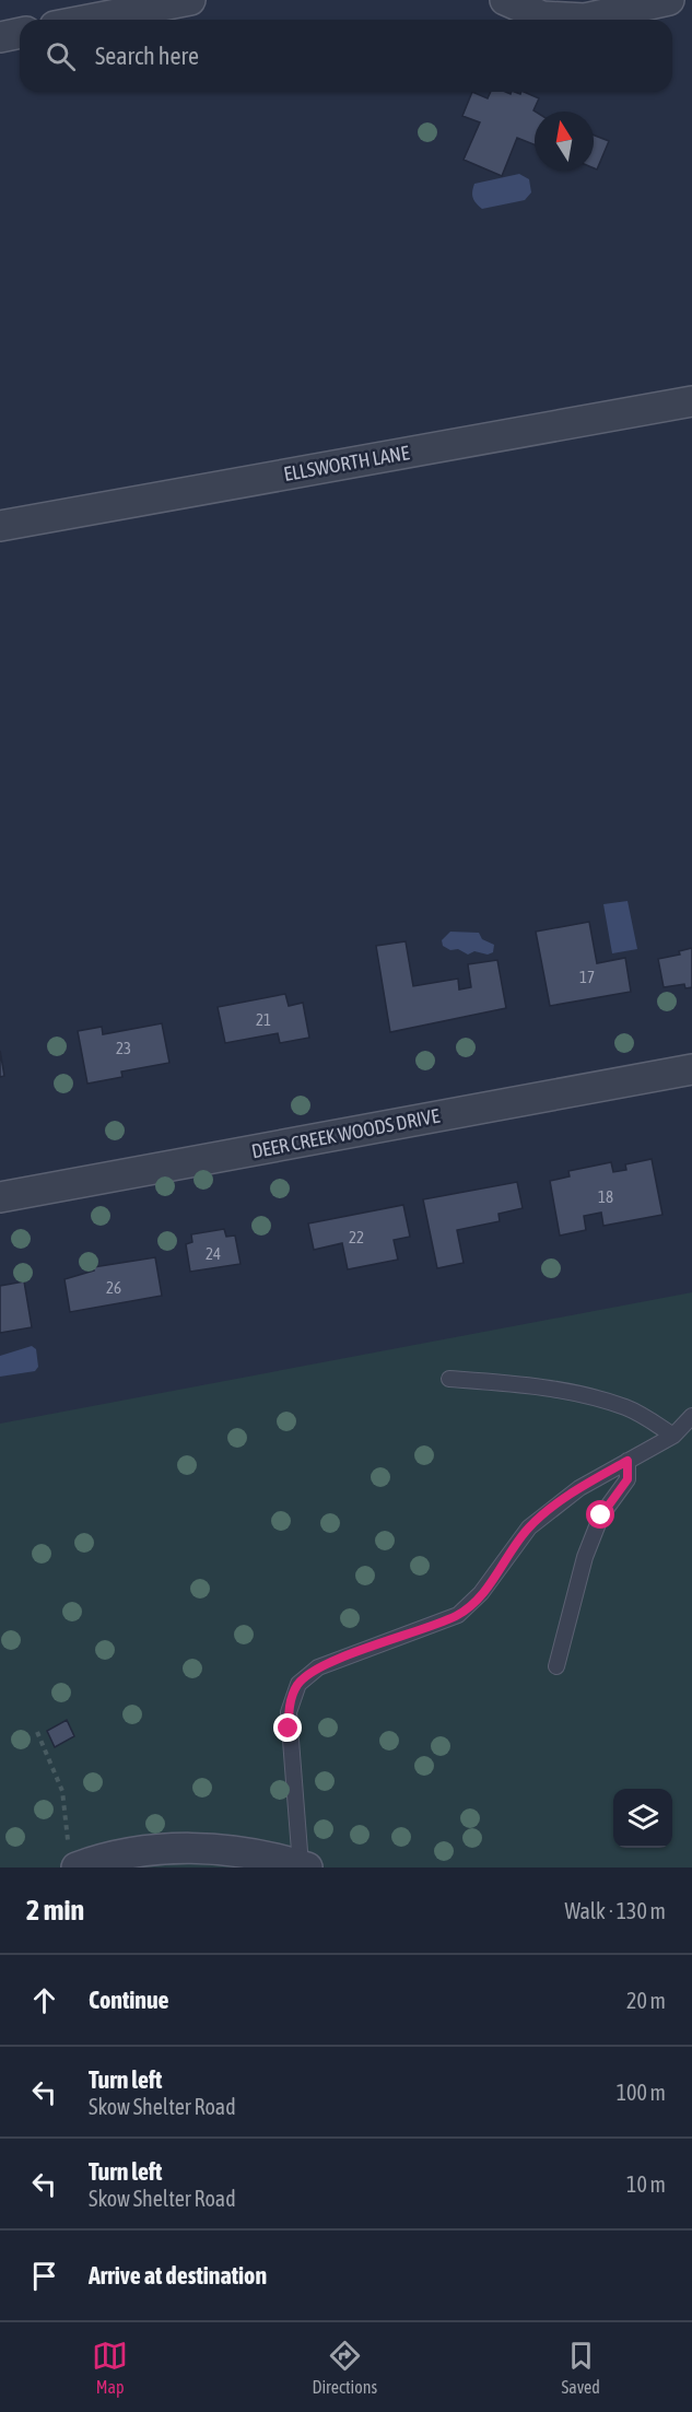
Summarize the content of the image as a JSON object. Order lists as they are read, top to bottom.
{
  "streets": {
    "street": ["ELLSWORTH LANE", "DEER CREEK WOODS DRIVE"]
  },
  "house_numbers": [
    "17",
    "21",
    "23",
    "18",
    "22",
    "24",
    "26"
  ],
  "north": "top",
  "page": {
    "search": "Search here",
    "heading": ["2 min", "Walk · 130 m"],
    "list": [
      ["Continue", "20 m"],
      ["Turn left", "Skow Shelter Road", "100 m"],
      ["Turn left", "Skow Shelter Road", "10 m"],
      "Arrive at destination"
    ],
    "nav": ["Map", "Directions", "Saved"]
  }
}
